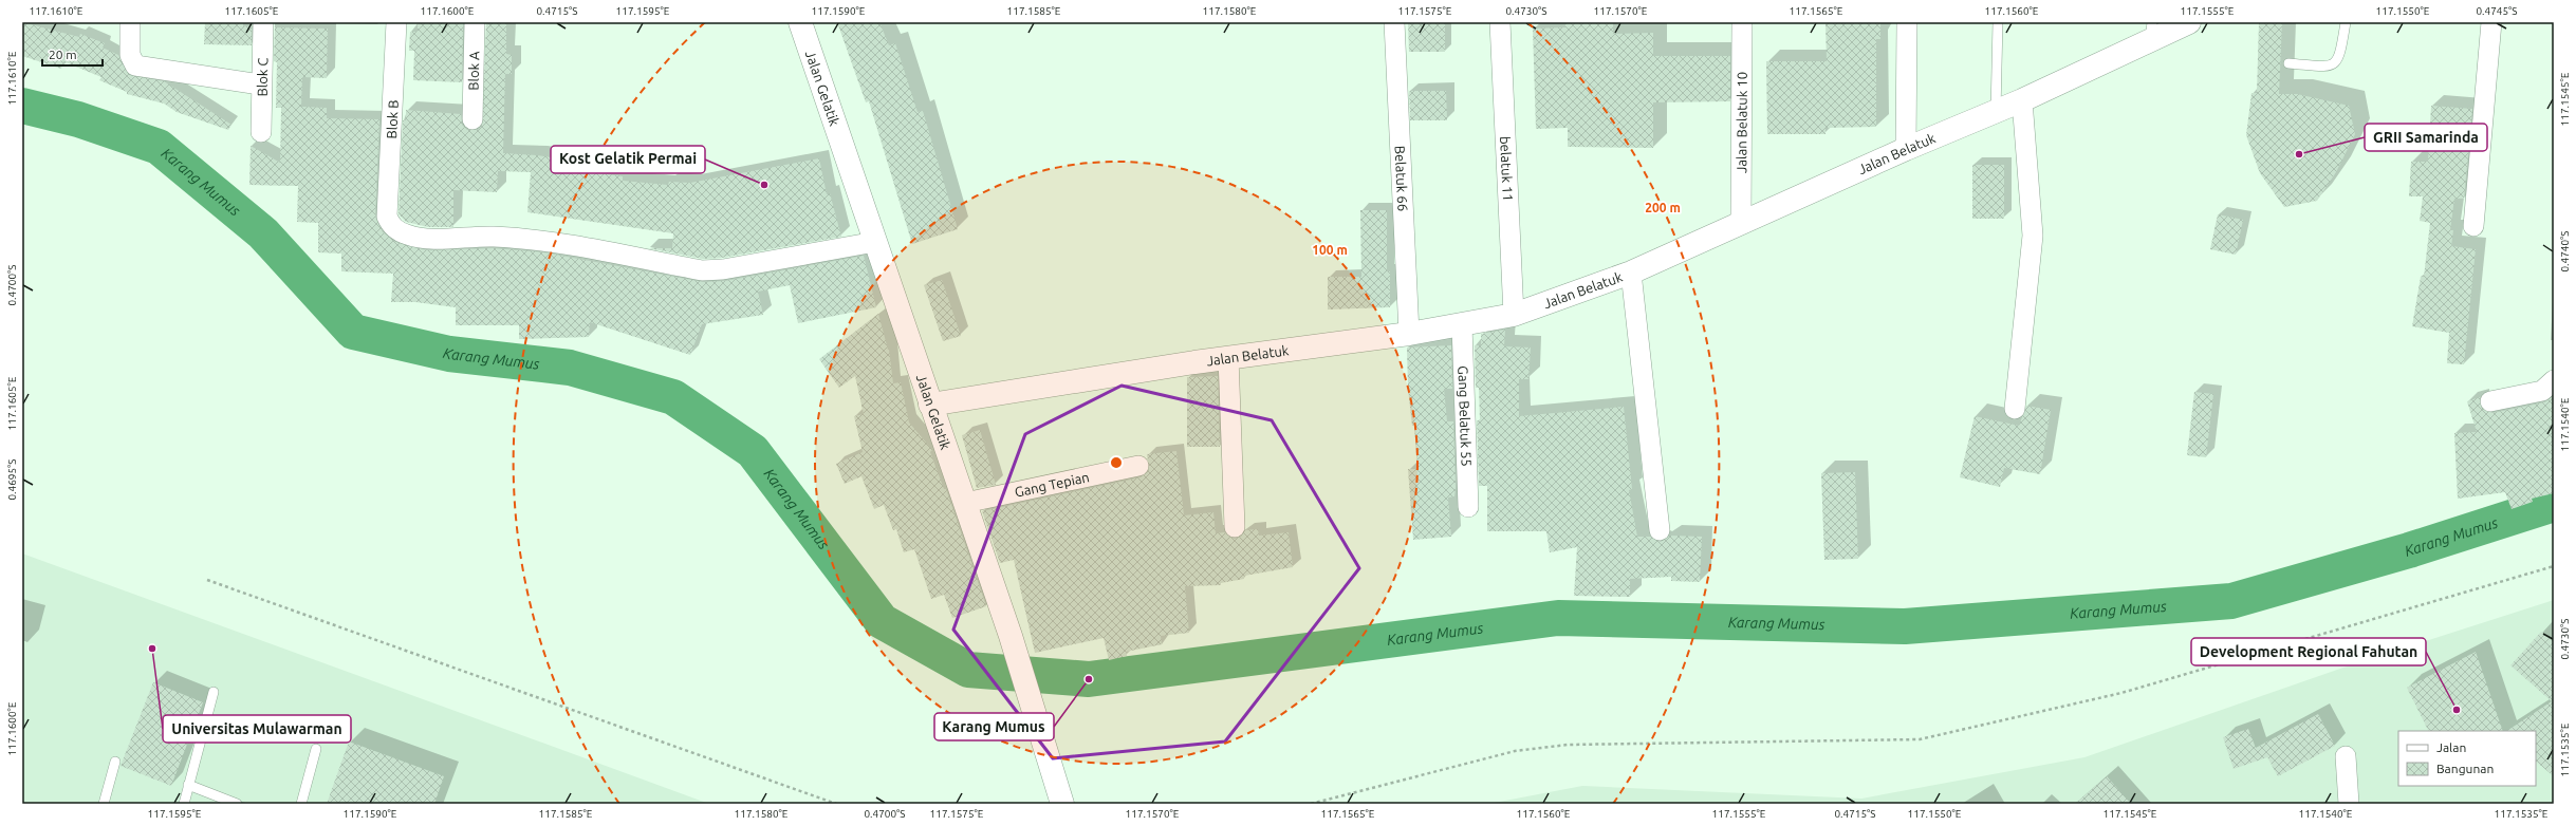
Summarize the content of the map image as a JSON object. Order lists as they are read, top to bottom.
{
  "streets": {
    "street": [
      "Blok A",
      "Blok C",
      "Jalan Gelatik",
      "Blok B",
      "Jalan Belatuk 10",
      "Jalan Belatuk",
      "belatuk 11",
      "Belatuk 66",
      "Gang Belatuk 55",
      "Gang Tepian"
    ]
  },
  "crossings": [
    ["Jalan Gelatik", "Blok B"],
    ["Jalan Gelatik", "Jalan Belatuk"],
    ["Jalan Gelatik", "Gang Tepian"],
    ["Jalan Belatuk 10", "Jalan Belatuk"],
    ["Jalan Belatuk", "belatuk 11"],
    ["Jalan Belatuk", "Belatuk 66"],
    ["Jalan Belatuk", "Gang Belatuk 55"]
  ],
  "water": ["Karang Mumus"],
  "places": [
    "GRII Samarinda",
    "Kost Gelatik Permai",
    "Universitas Mulawarman",
    "Karang Mumus",
    "Development Regional Fahutan"
  ],
  "legend": ["Jalan", "Bangunan"],
  "scale_bar": "20 m",
  "coordinates": [
    "117.1610°E",
    "117.1605°E",
    "117.1600°E",
    "0.4715°S",
    "117.1595°E",
    "117.1590°E",
    "117.1585°E",
    "117.1580°E",
    "117.1575°E",
    "0.4730°S",
    "117.1570°E",
    "117.1565°E",
    "117.1560°E",
    "117.1555°E",
    "117.1550°E",
    "0.4745°S",
    "117.1545°E",
    "0.4740°S",
    "0.4700°S",
    "117.1540°E",
    "0.4695°S",
    "117.1535°E"
  ],
  "rings": ["200 m", "100 m"]
}
